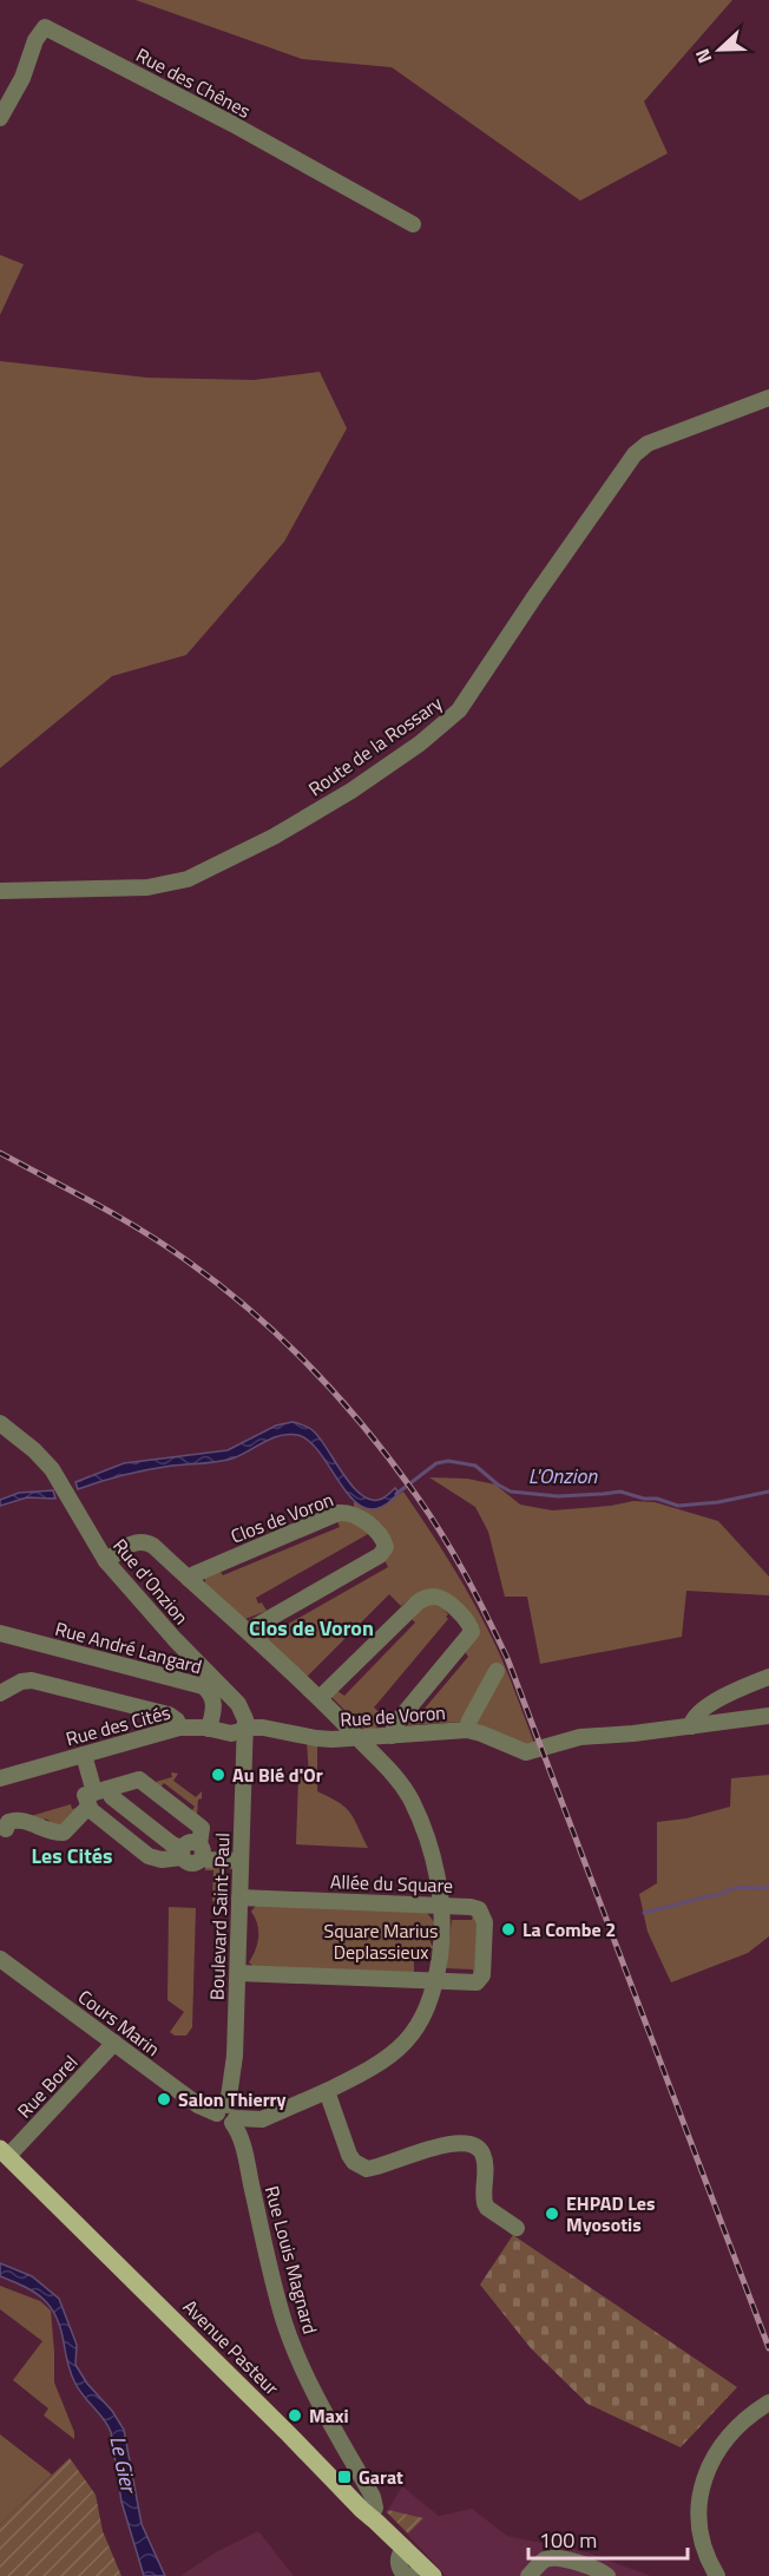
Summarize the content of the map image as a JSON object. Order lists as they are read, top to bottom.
{
  "streets": {
    "main road": ["Avenue Pasteur"],
    "street": [
      "Rue des Chênes",
      "Route de la Rossary",
      "Clos de Voron",
      "Rue d'Onzion",
      "Rue André Langard",
      "Rue de Voron",
      "Rue des Cités",
      "Allée du Square",
      "Boulevard Saint-Paul",
      "Cours Marin",
      "Rue Borel",
      "Rue Louis Magnard"
    ]
  },
  "crossings": [
    ["Rue d'Onzion", "Rue de Voron"],
    ["Rue d'Onzion", "Rue des Cités"],
    ["Rue d'Onzion", "Boulevard Saint-Paul"],
    ["Rue André Langard", "Rue des Cités"],
    ["Rue de Voron", "Rue des Cités"],
    ["Rue de Voron", "Boulevard Saint-Paul"],
    ["Rue des Cités", "Boulevard Saint-Paul"],
    ["Allée du Square", "Boulevard Saint-Paul"],
    ["Boulevard Saint-Paul", "Cours Marin"],
    ["Boulevard Saint-Paul", "Rue Louis Magnard"],
    ["Cours Marin", "Rue Borel"],
    ["Cours Marin", "Rue Louis Magnard"],
    ["Rue Borel", "Avenue Pasteur"],
    ["Rue Louis Magnard", "Avenue Pasteur"]
  ],
  "districts": ["Clos de Voron", "Les Cités"],
  "water": ["L'Onzion", "Le Gier"],
  "parks": ["Square Marius Deplassieux"],
  "places": {
    "other": [
      "Au Blé d'Or",
      "La Combe 2",
      "Salon Thierry",
      "EHPAD Les Myosotis",
      "Maxi"
    ],
    "transit": ["Garat"]
  },
  "scale_bar": "100 m",
  "north": "left"
}
